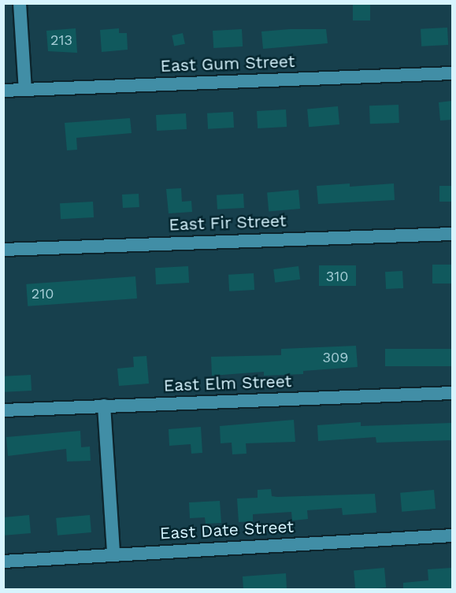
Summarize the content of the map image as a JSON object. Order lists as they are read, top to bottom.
{
  "streets": {
    "street": [
      "East Gum Street",
      "East Fir Street",
      "East Elm Street",
      "East Date Street"
    ]
  },
  "house_numbers": [
    "213",
    "310",
    "210",
    "309"
  ]
}
